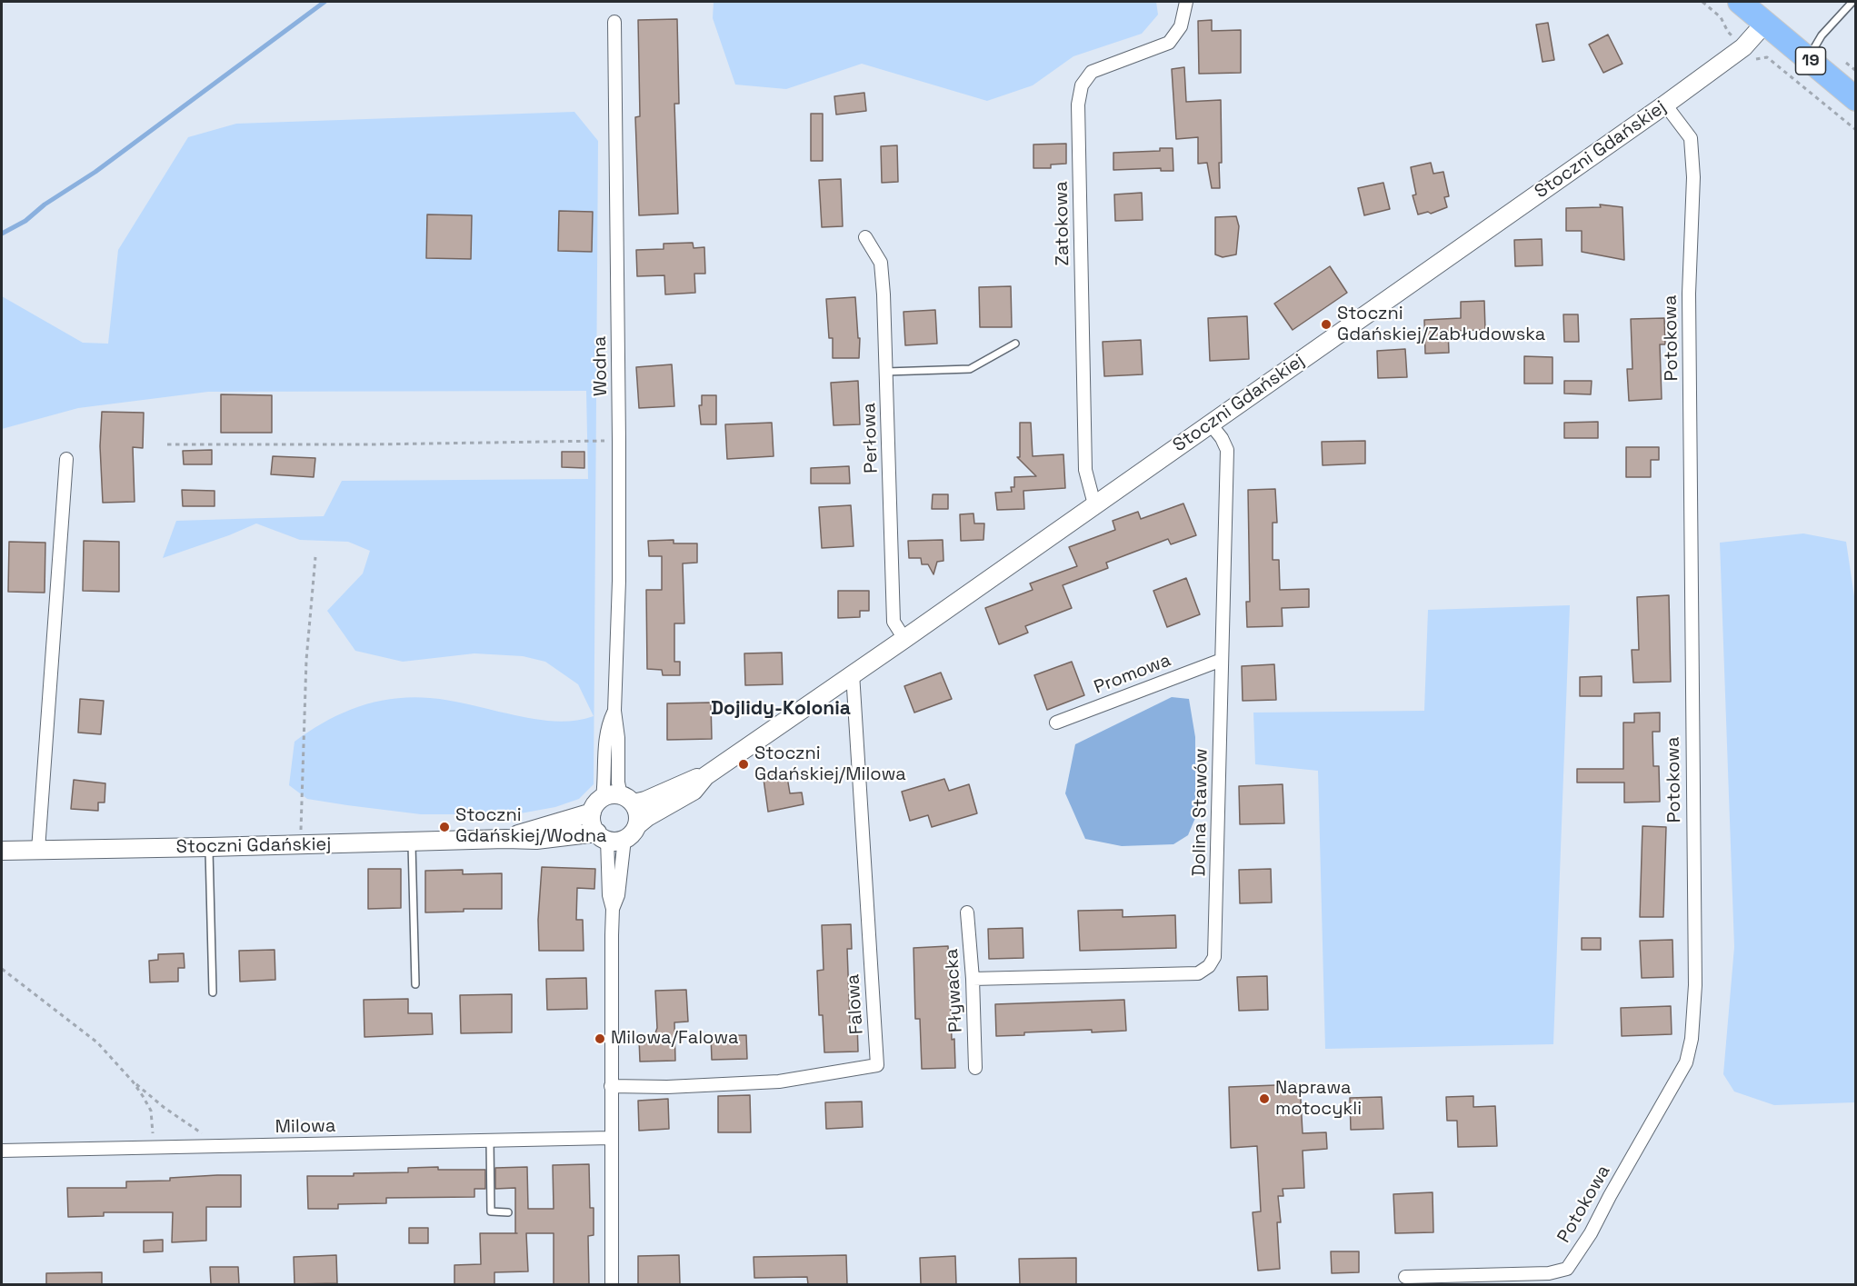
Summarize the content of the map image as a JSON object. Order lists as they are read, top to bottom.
{
  "streets": {
    "highway": ["19"],
    "street": [
      "Stoczni Gdańskiej",
      "Zatokowa",
      "Potokowa",
      "Wodna",
      "Perłowa",
      "Promowa",
      "Dolina Stawów",
      "Pływacka",
      "Falowa",
      "Milowa"
    ]
  },
  "crossings": [
    ["19", "Stoczni Gdańskiej"],
    ["Stoczni Gdańskiej", "Zatokowa"],
    ["Stoczni Gdańskiej", "Potokowa"],
    ["Stoczni Gdańskiej", "Wodna"],
    ["Stoczni Gdańskiej", "Perłowa"],
    ["Stoczni Gdańskiej", "Dolina Stawów"],
    ["Stoczni Gdańskiej", "Falowa"],
    ["Promowa", "Dolina Stawów"],
    ["Dolina Stawów", "Pływacka"]
  ],
  "districts": ["Dojlidy-Kolonia"],
  "places": [
    "Stoczni Gdańskiej/Zabłudowska",
    "Stoczni Gdańskiej/Milowa",
    "Stoczni Gdańskiej/Wodna",
    "Milowa/Falowa",
    "Naprawa motocykli"
  ]
}
